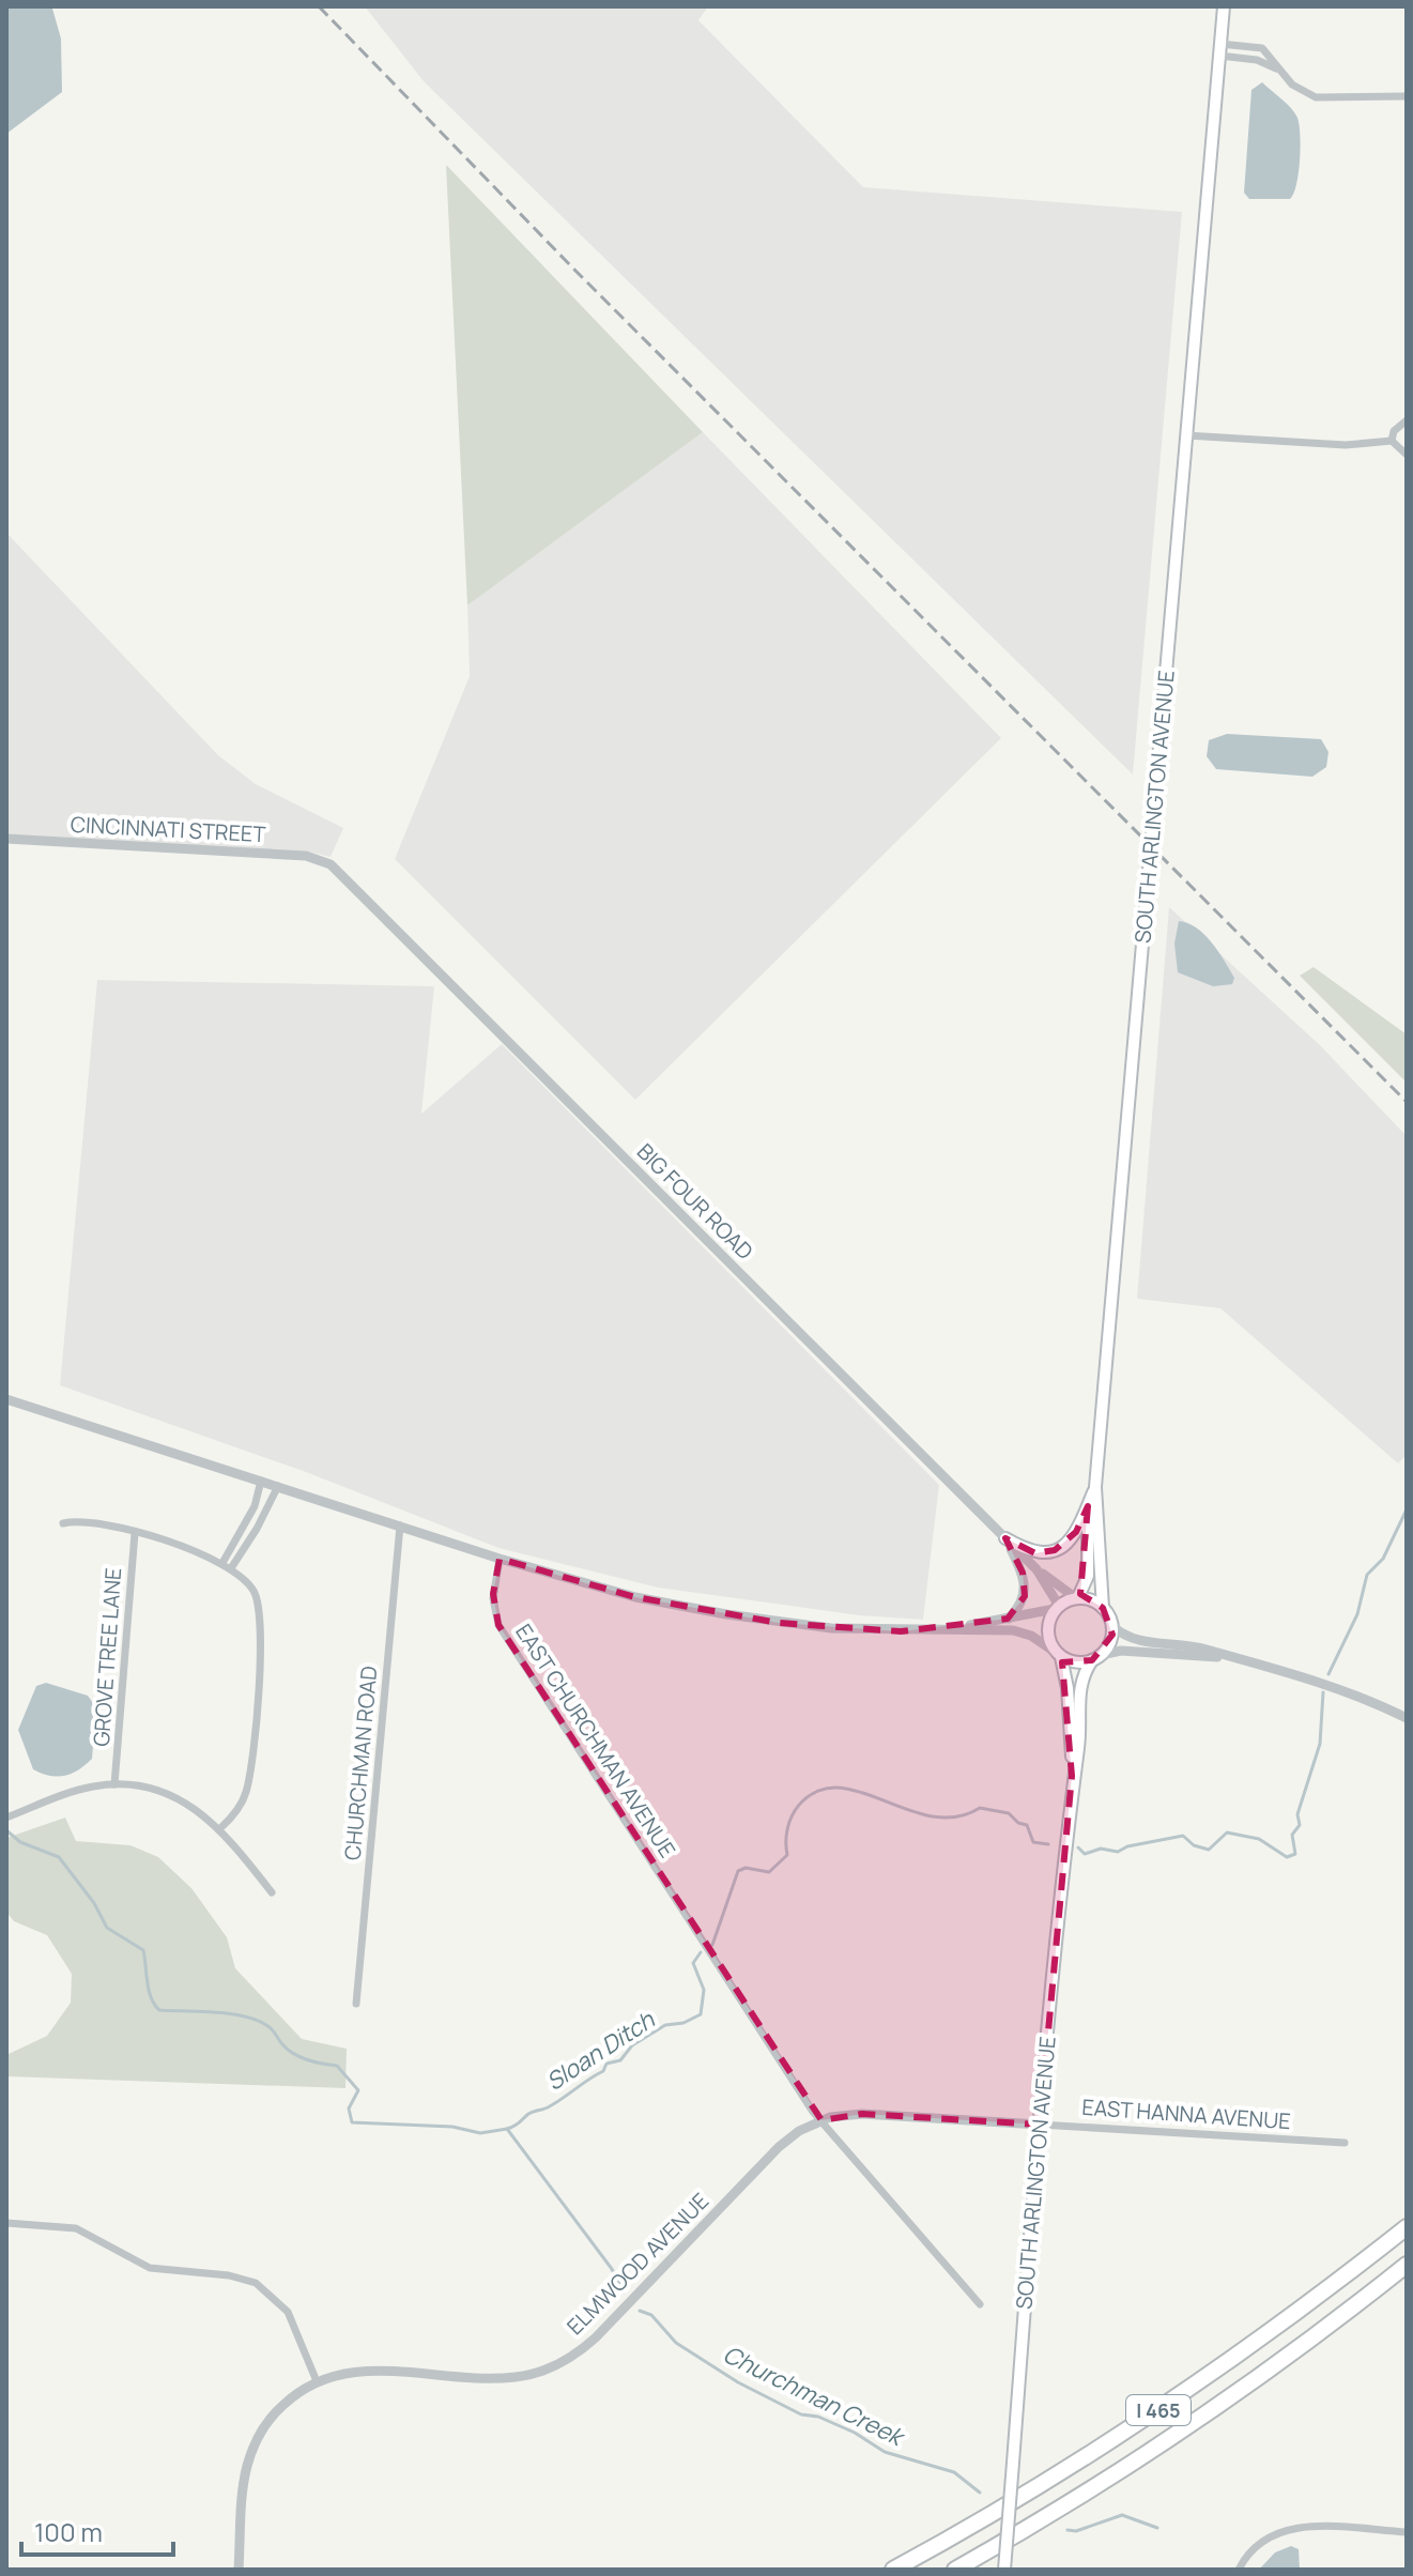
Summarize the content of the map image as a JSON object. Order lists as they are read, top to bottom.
{
  "streets": {
    "highway": ["I 465"],
    "main road": ["SOUTH ARLINGTON AVENUE"],
    "street": [
      "CINCINNATI STREET",
      "BIG FOUR ROAD",
      "GROVE TREE LANE",
      "EAST CHURCHMAN AVENUE",
      "CHURCHMAN ROAD",
      "EAST HANNA AVENUE",
      "ELMWOOD AVENUE"
    ]
  },
  "crossings": [
    ["SOUTH ARLINGTON AVENUE", "BIG FOUR ROAD"],
    ["SOUTH ARLINGTON AVENUE", "EAST HANNA AVENUE"],
    ["CINCINNATI STREET", "BIG FOUR ROAD"],
    ["EAST CHURCHMAN AVENUE", "EAST HANNA AVENUE"],
    ["EAST CHURCHMAN AVENUE", "ELMWOOD AVENUE"],
    ["EAST HANNA AVENUE", "ELMWOOD AVENUE"]
  ],
  "water": ["Sloan Ditch", "Churchman Creek"],
  "scale_bar": "100 m"
}
